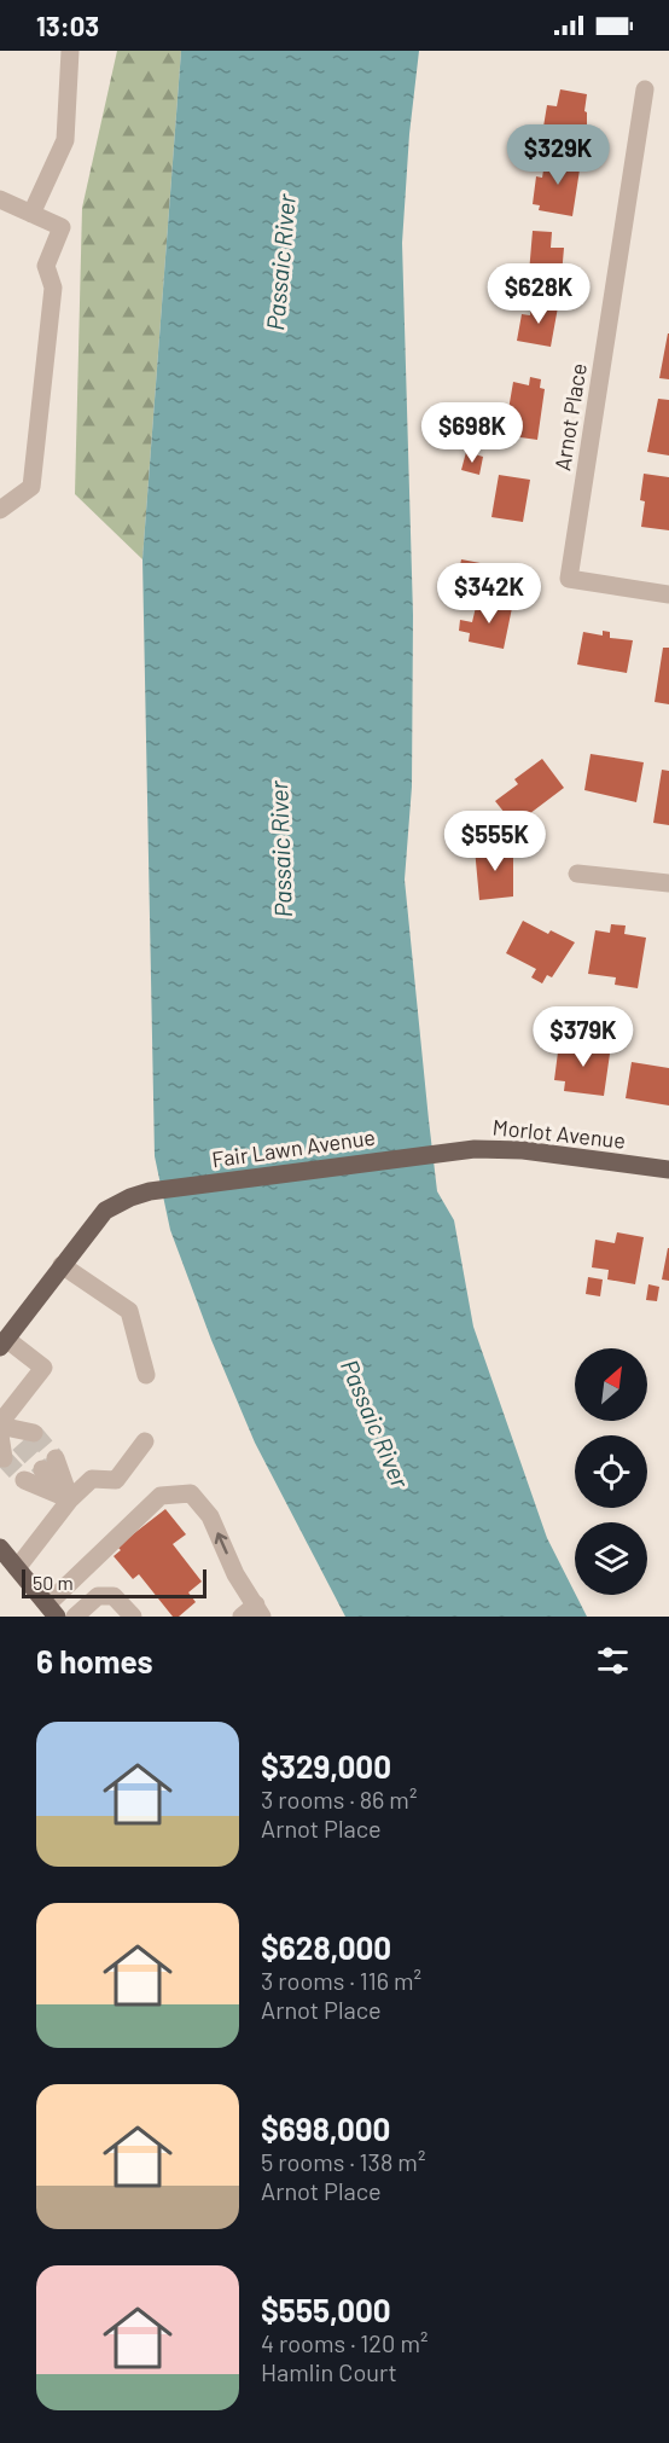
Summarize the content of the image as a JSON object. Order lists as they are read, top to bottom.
{
  "streets": {
    "main road": ["Morlot Avenue", "Fair Lawn Avenue"],
    "street": ["Arnot Place"]
  },
  "crossings": [
    ["Morlot Avenue", "Fair Lawn Avenue"]
  ],
  "water": ["Passaic River"],
  "scale_bar": "50 m",
  "north": "top right",
  "page": {
    "status": "13:03",
    "price": [
      "$329K",
      "$628K",
      "$698K",
      "$342K",
      "$555K",
      "$379K"
    ],
    "scale": "50 m",
    "heading": "6 homes",
    "list": [
      {
        "name": "$329,000",
        "note": "3 rooms · 86 m² · Arnot Place"
      },
      {
        "name": "$628,000",
        "note": "3 rooms · 116 m² · Arnot Place"
      },
      {
        "name": "$698,000",
        "note": "5 rooms · 138 m² · Arnot Place"
      },
      {
        "name": "$555,000",
        "note": "4 rooms · 120 m² · Hamlin Court"
      }
    ]
  }
}
